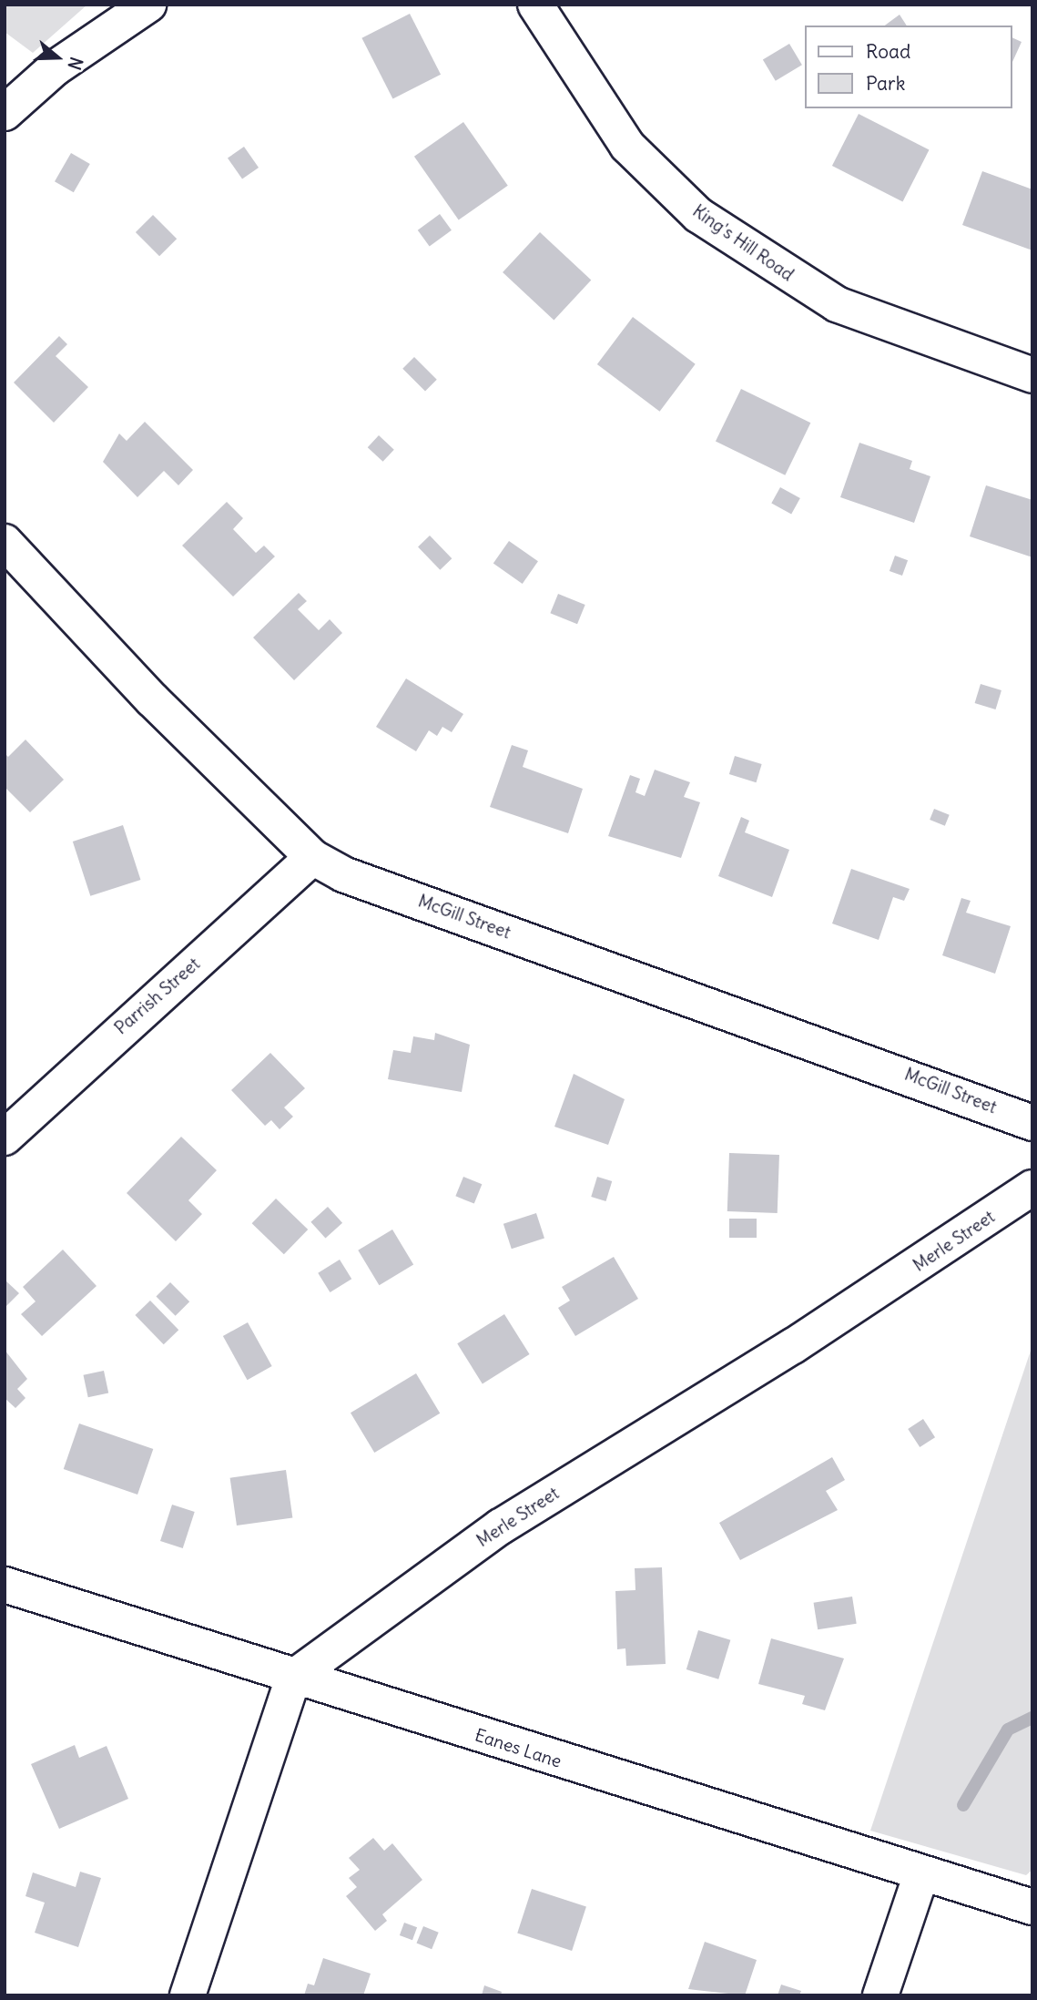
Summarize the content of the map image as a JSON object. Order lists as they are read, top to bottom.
{
  "streets": {
    "street": [
      "King's Hill Road",
      "McGill Street",
      "Parrish Street",
      "Merle Street",
      "Eanes Lane"
    ]
  },
  "crossings": [
    ["McGill Street", "Parrish Street"],
    ["Merle Street", "Eanes Lane"]
  ],
  "legend": ["Road", "Park"],
  "north": "right"
}
